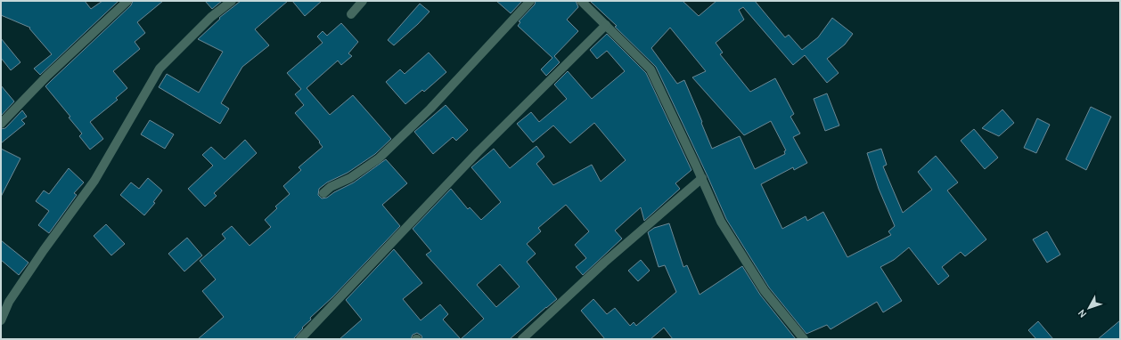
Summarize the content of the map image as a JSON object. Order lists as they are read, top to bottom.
{
  "north": "bottom left"
}
